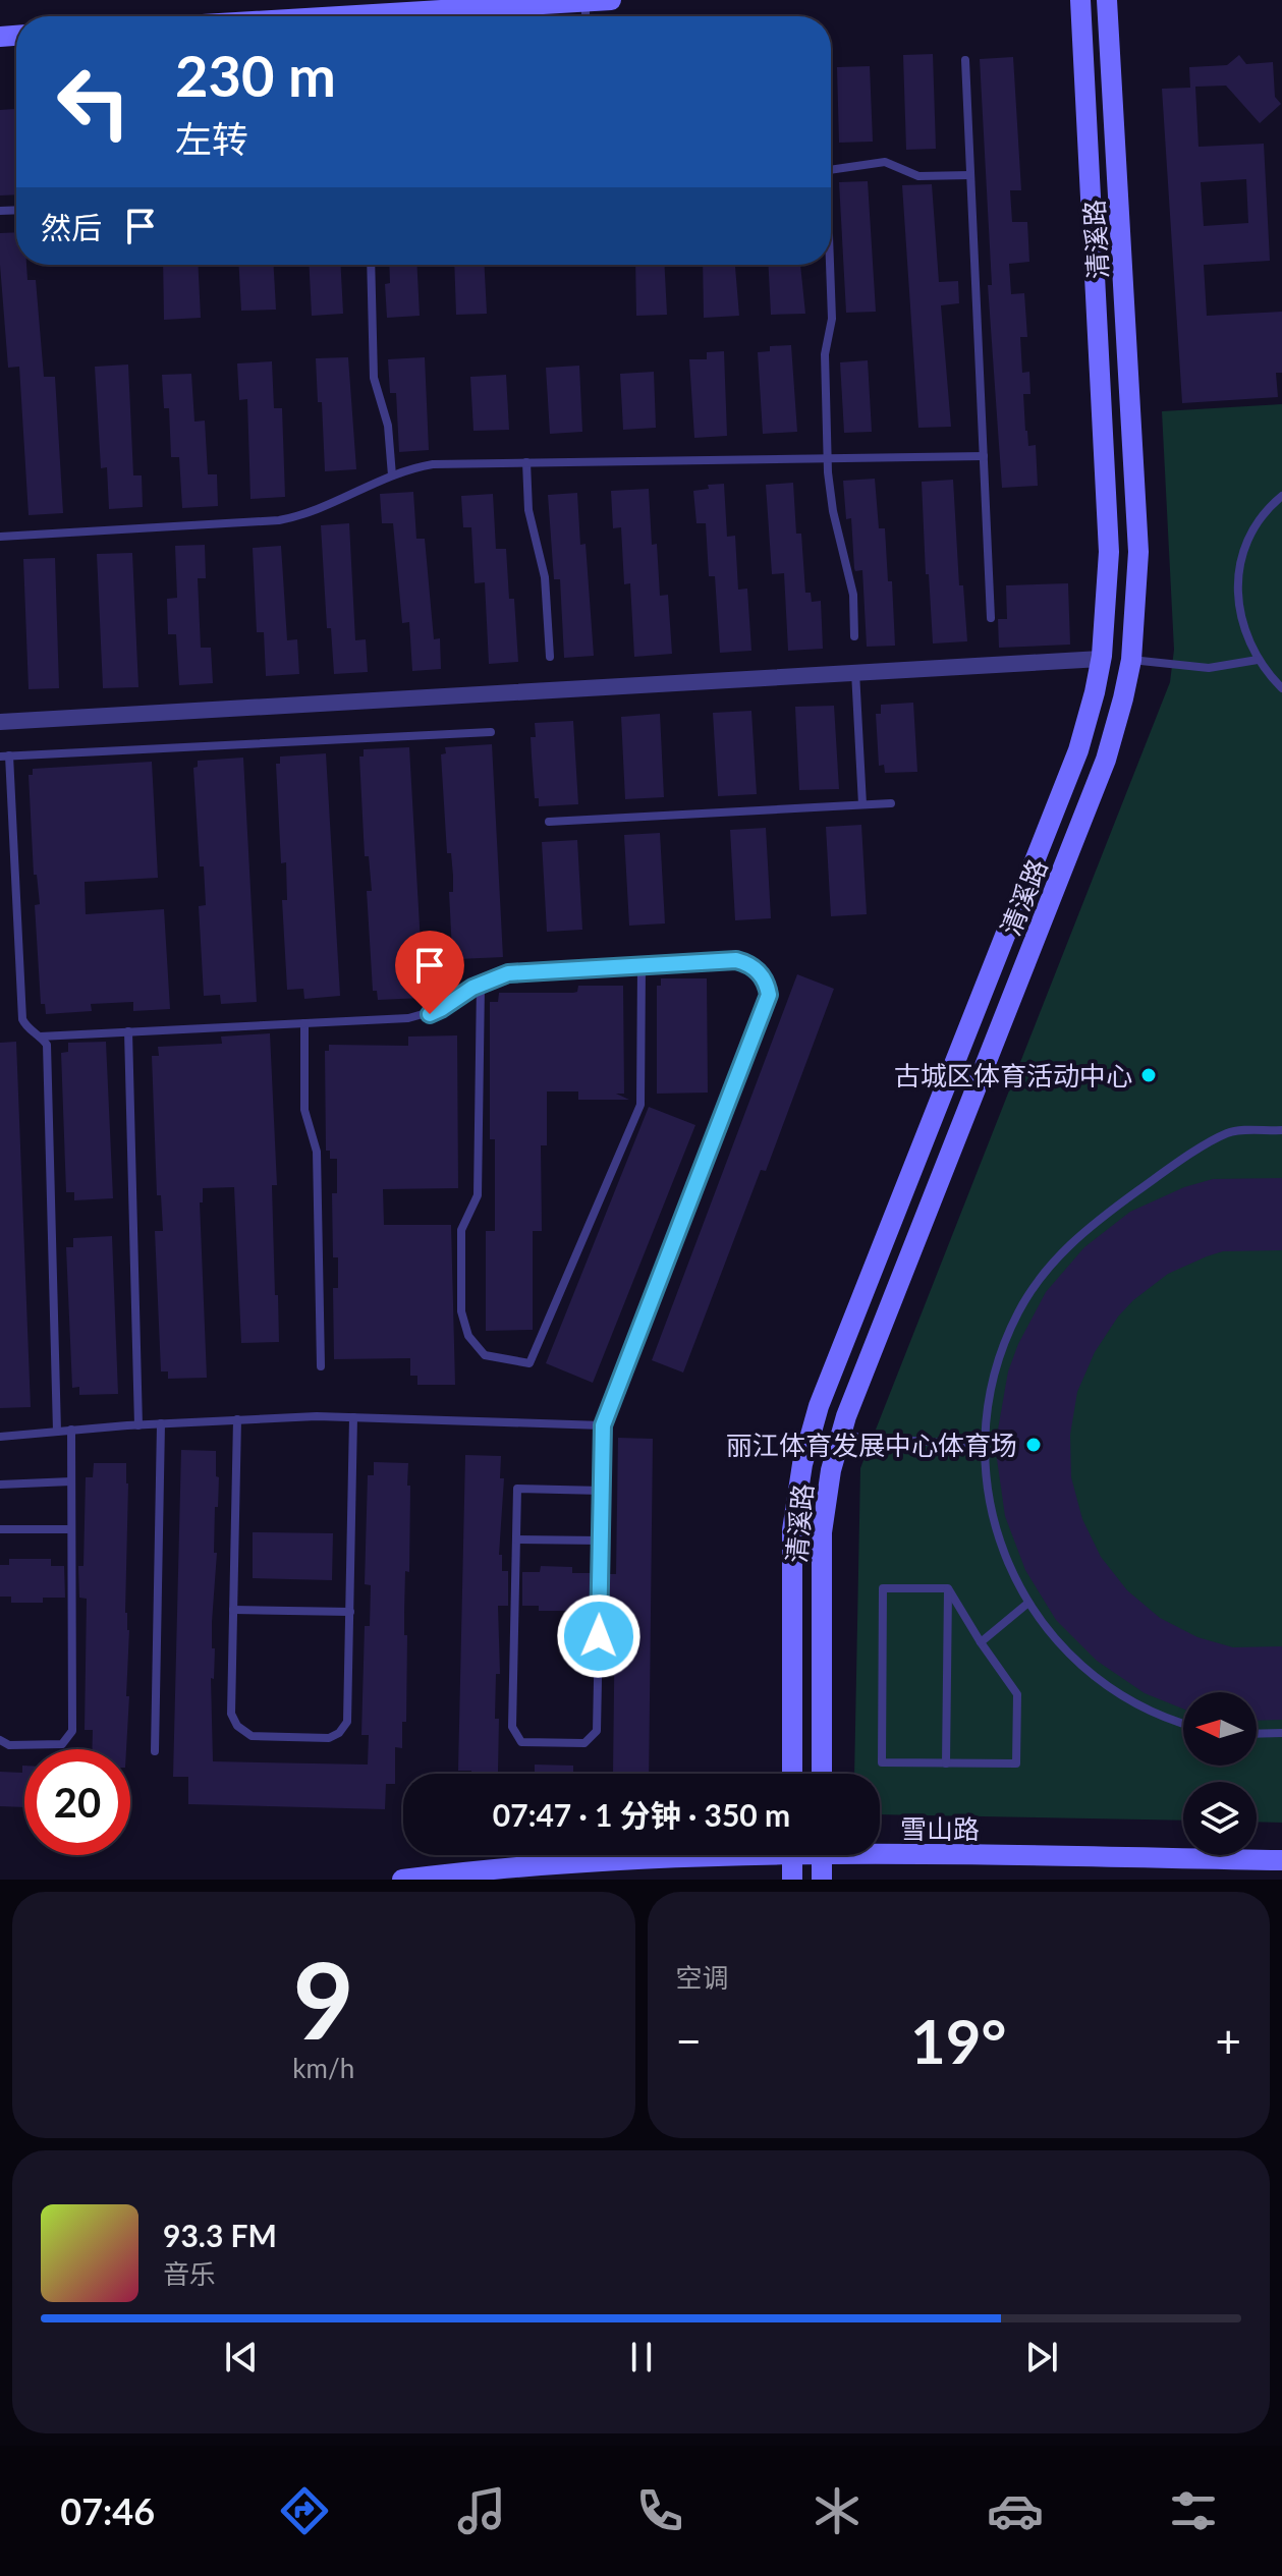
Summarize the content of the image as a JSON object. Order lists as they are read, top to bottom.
{
  "streets": {
    "street": ["清溪路", "雪山路"]
  },
  "places": ["古城区体育活动中心", "丽江体育发展中心体育场"],
  "north": "left",
  "page": {
    "turn": ["230 m", "左转"],
    "then": "然后",
    "limit": "20",
    "trip": "07:47 · 1 分钟 · 350 m",
    "tile": [
      ["9", "km/h"],
      "空调"
    ],
    "heat": ["−", "19°", "+"],
    "song": ["93.3 FM", "音乐"],
    "tabs": "07:46"
  }
}
